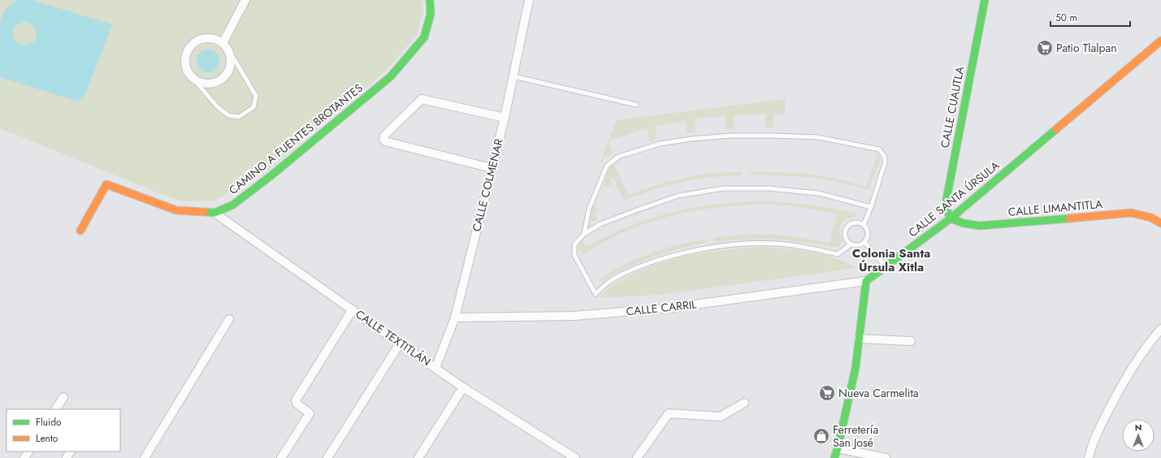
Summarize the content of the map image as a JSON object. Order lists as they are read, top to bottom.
{
  "streets": {
    "street": [
      "CALLE CUAUTLA",
      "CAMINO A FUENTES BROTANTES",
      "CALLE COLMENAR",
      "CALLE SANTA ÚRSULA",
      "CALLE LIMANTITLA",
      "CALLE CARRIL",
      "CALLE TEXTITLÁN"
    ]
  },
  "crossings": [
    ["CALLE CUAUTLA", "CALLE SANTA ÚRSULA"],
    ["CALLE CUAUTLA", "CALLE LIMANTITLA"],
    ["CAMINO A FUENTES BROTANTES", "CALLE TEXTITLÁN"],
    ["CALLE COLMENAR", "CALLE CARRIL"],
    ["CALLE COLMENAR", "CALLE TEXTITLÁN"],
    ["CALLE SANTA ÚRSULA", "CALLE LIMANTITLA"],
    ["CALLE SANTA ÚRSULA", "CALLE CARRIL"]
  ],
  "districts": ["Colonia Santa Úrsula Xitla"],
  "places": {
    "supermarket": ["Patio Tlalpan", "Nueva Carmelita"],
    "shop": ["Ferretería San José"]
  },
  "legend": ["Fluido", "Lento"],
  "scale_bar": "50 m",
  "north": "top"
}
